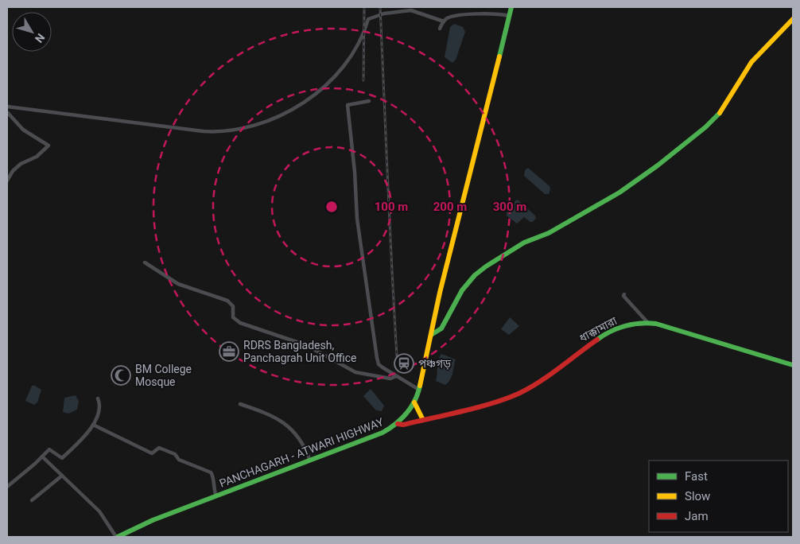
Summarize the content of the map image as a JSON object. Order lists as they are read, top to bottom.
{
  "streets": {
    "street": ["ধাক্কামারা", "PANCHAGARH - ATWARI HIGHWAY"]
  },
  "crossings": [
    ["ধাক্কামারা", "PANCHAGARH - ATWARI HIGHWAY"]
  ],
  "places": {
    "office": ["RDRS Bangladesh, Panchagrah Unit Office"],
    "station": ["পঞ্চগড়"],
    "mosque": ["BM College Mosque"]
  },
  "legend": ["Fast", "Slow", "Jam"],
  "north": "bottom right",
  "rings": ["100 m", "200 m", "300 m"]
}
